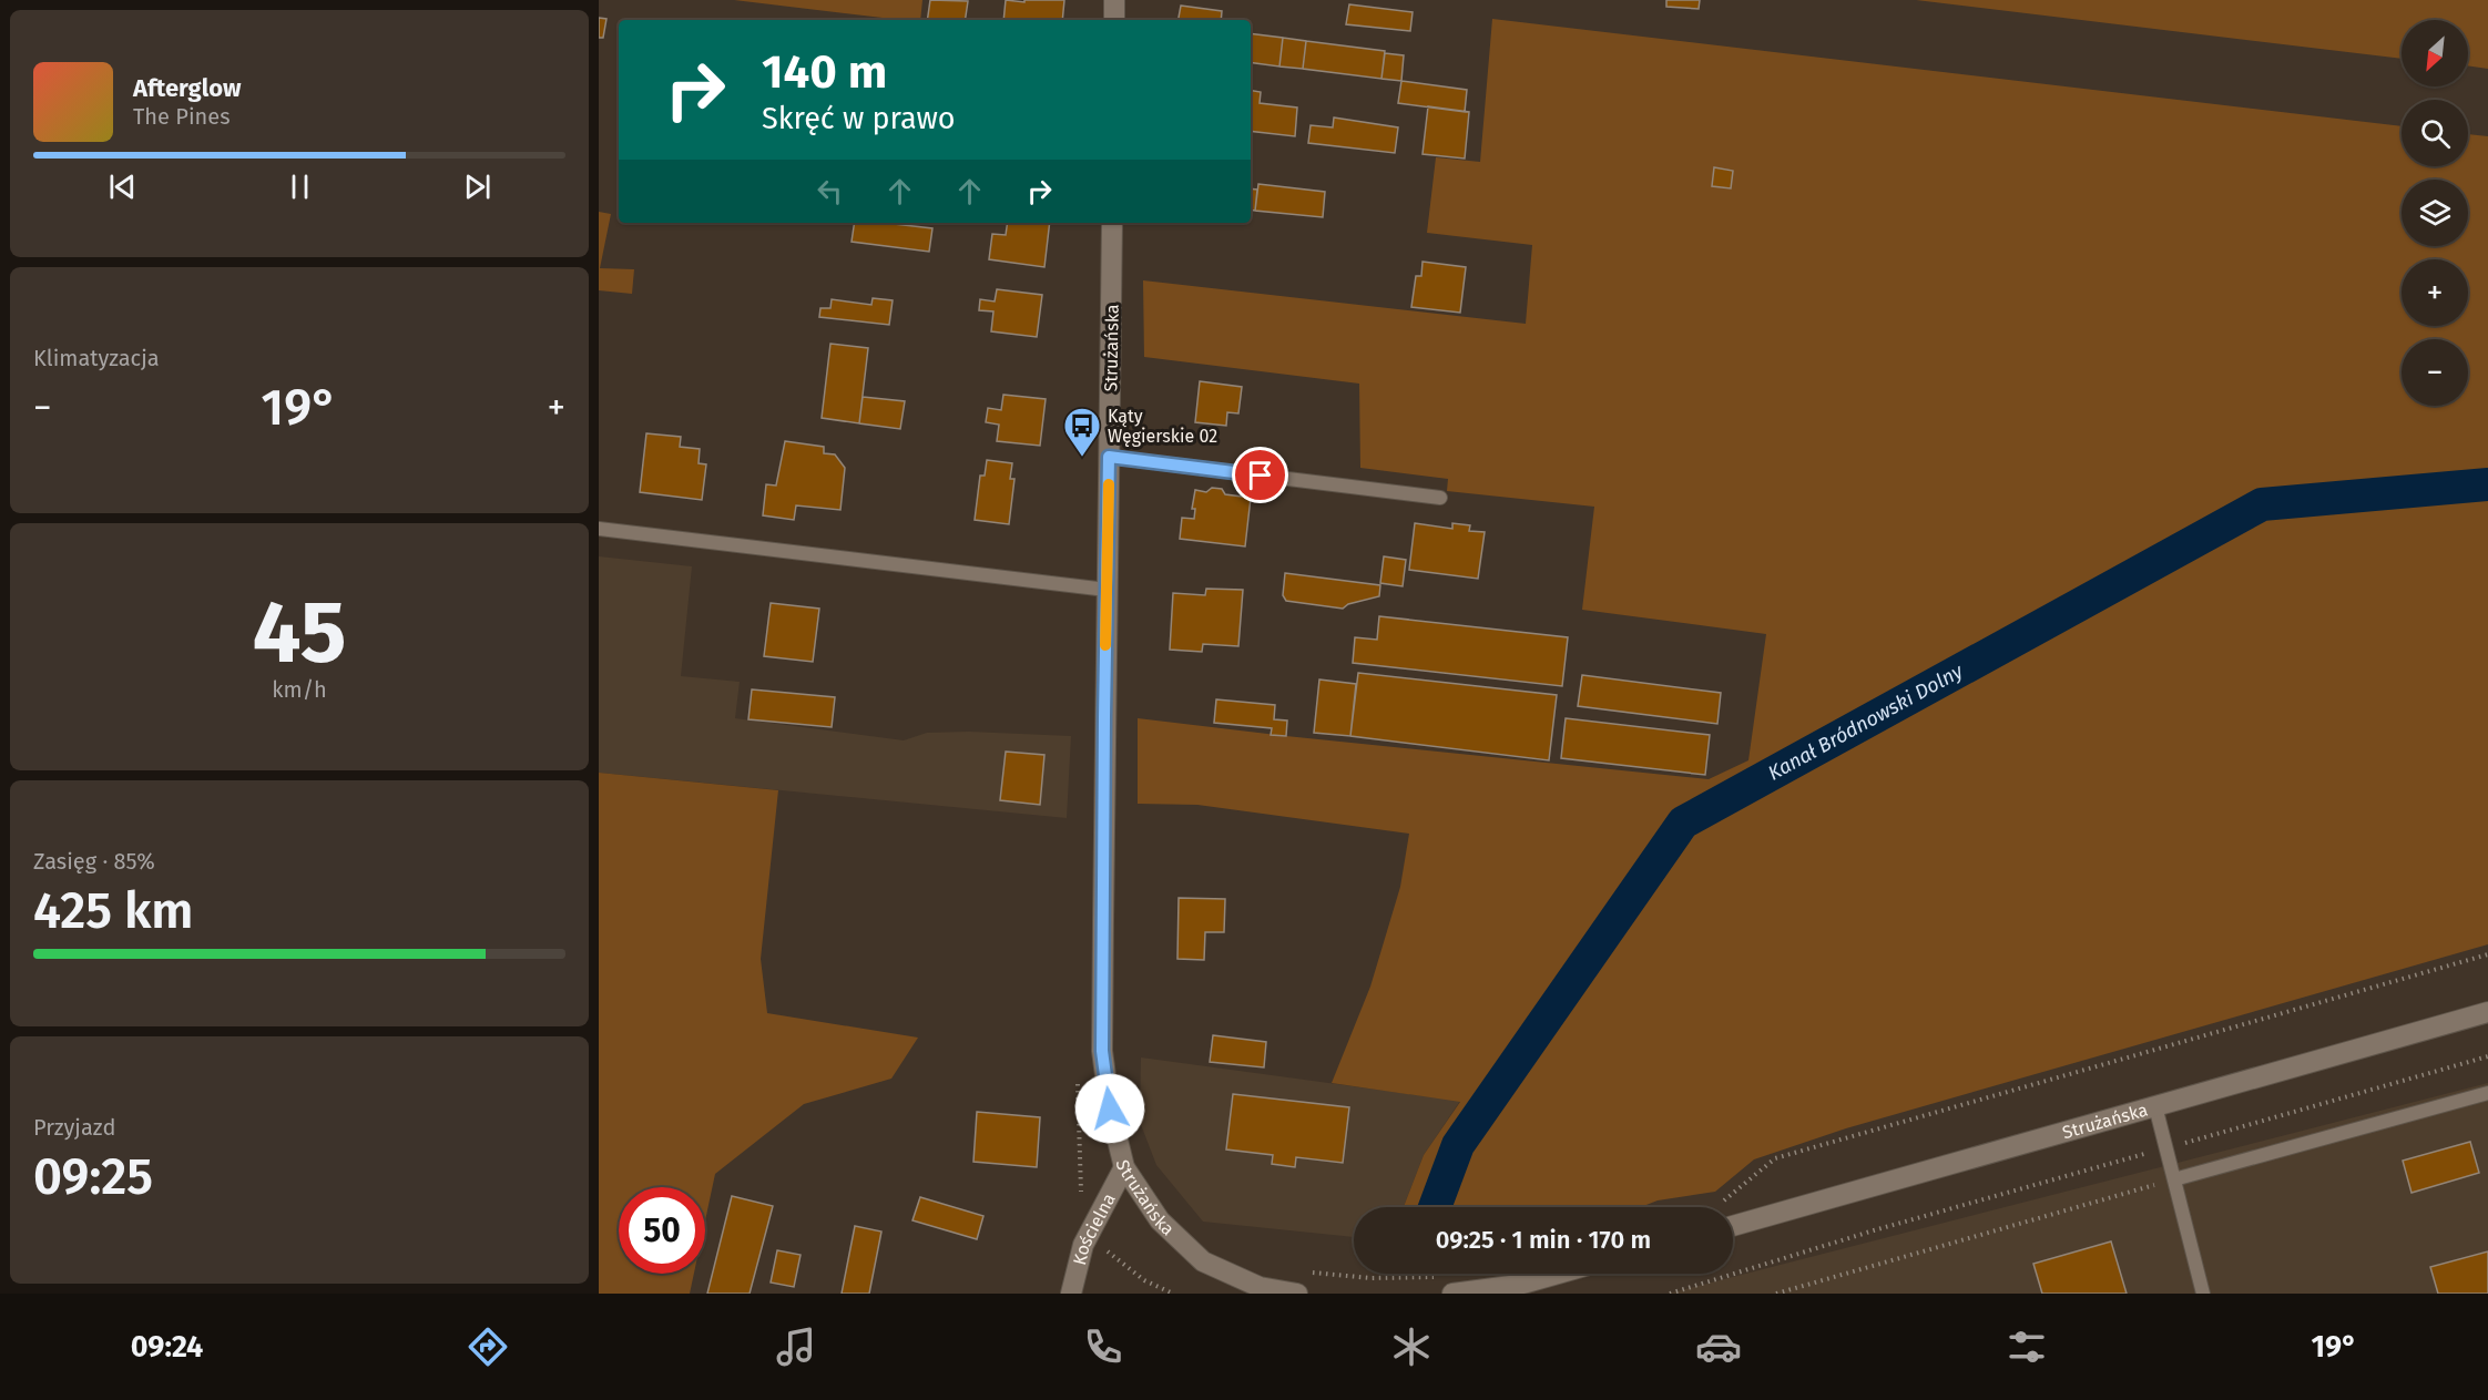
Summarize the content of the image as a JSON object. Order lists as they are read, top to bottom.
{
  "streets": {
    "main road": ["Strużańska", "Kościelna"]
  },
  "crossings": [
    ["Strużańska", "Kościelna"]
  ],
  "water": ["Kanał Bródnowski Dolny"],
  "places": {
    "bus stop": ["Kąty Węgierskie 02"]
  },
  "north": "bottom left",
  "page": {
    "map_buttons": ["+", "−"],
    "turn": ["140 m", "Skręć w prawo"],
    "song": ["Afterglow", "The Pines"],
    "tile": [
      "Klimatyzacja",
      ["45", "km/h"],
      ["Zasięg · 85%", "425 km"],
      ["Przyjazd", "09:25"]
    ],
    "heat": ["−", "19°", "+"],
    "limit": "50",
    "trip": "09:25 · 1 min · 170 m",
    "tabs": ["09:24", "19°"]
  }
}
